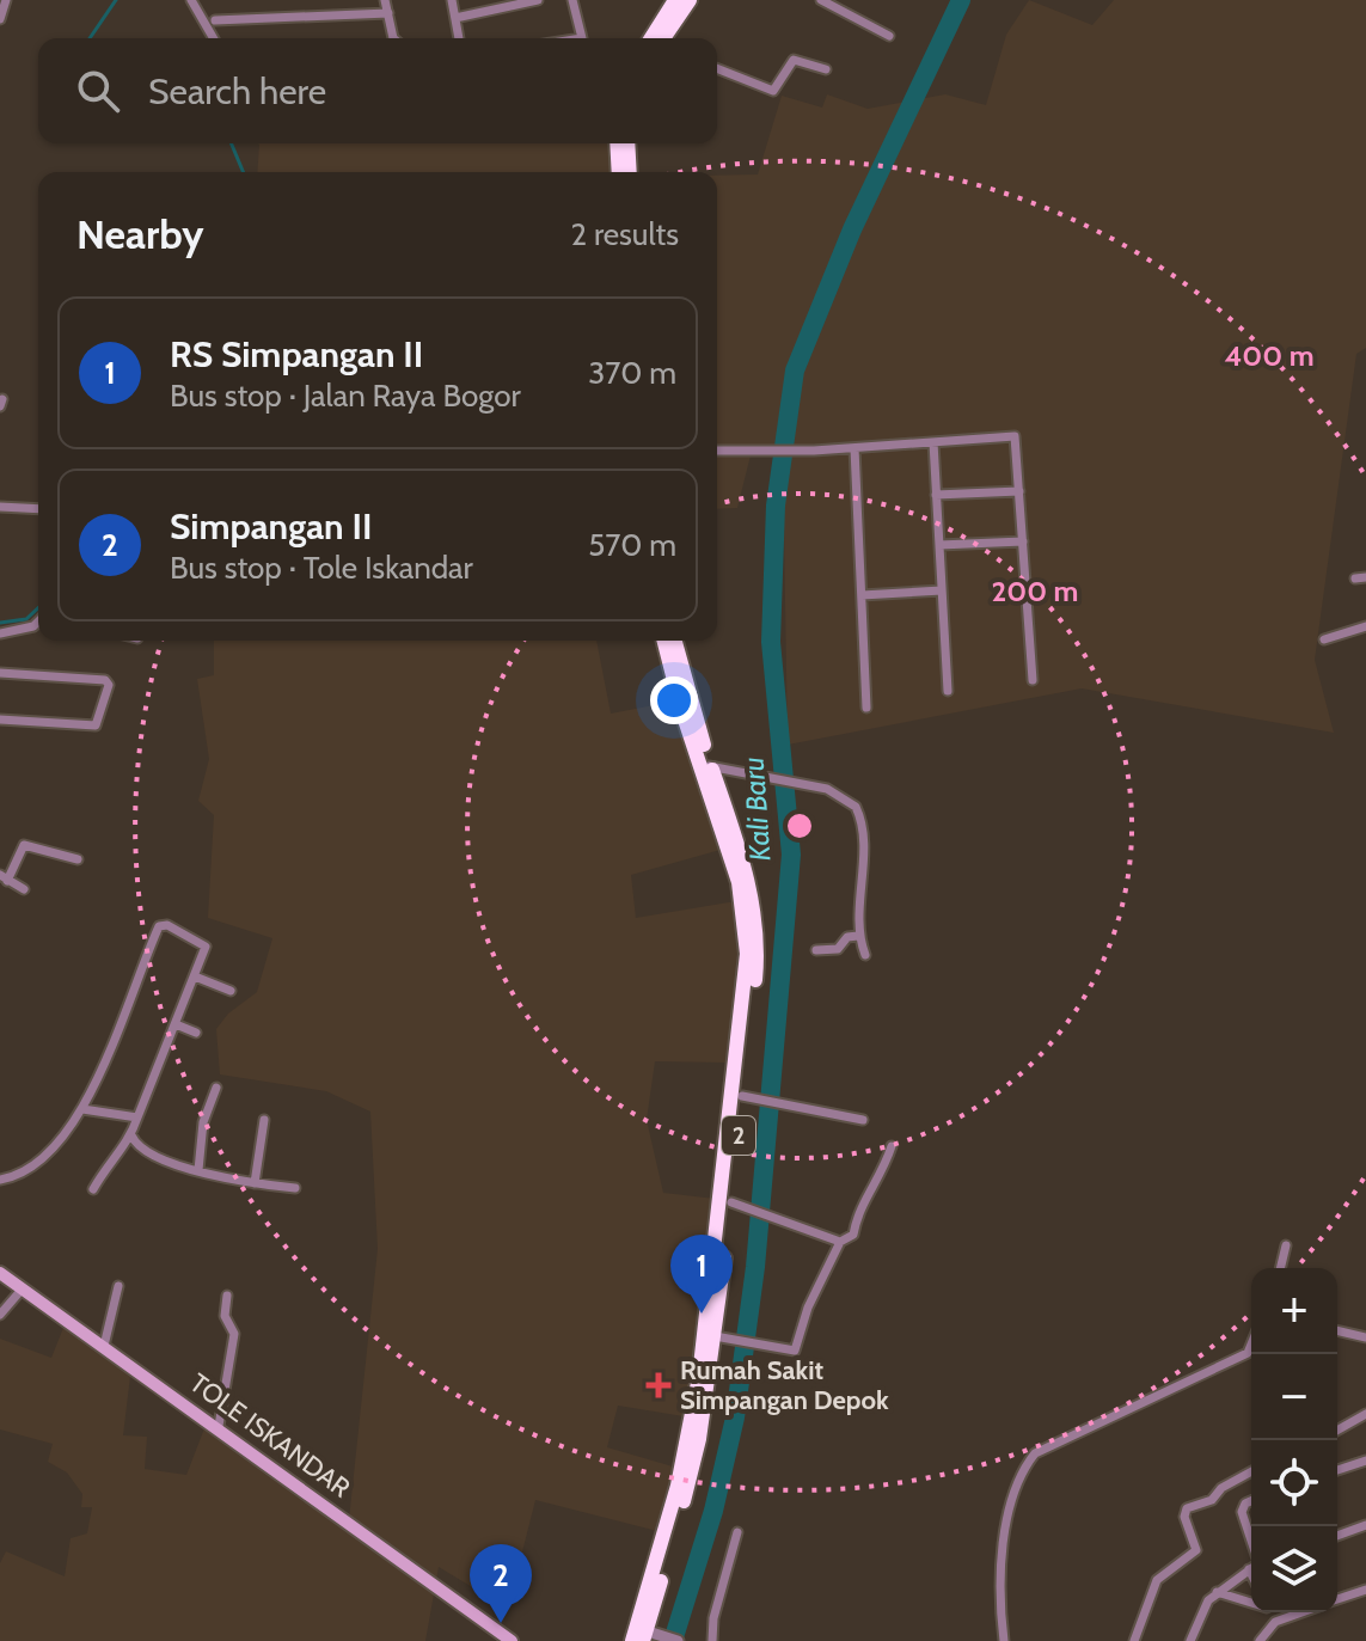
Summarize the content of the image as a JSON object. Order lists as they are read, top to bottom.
{
  "streets": {
    "highway": ["2"],
    "main road": ["TOLE ISKANDAR"]
  },
  "water": ["Kali Baru"],
  "places": {
    "health": ["Rumah Sakit Simpangan Depok"]
  },
  "page": {
    "search": "Search here",
    "heading": ["Nearby", "2 results"],
    "list": [
      {
        "mark": "1",
        "name": "RS Simpangan II",
        "note": "Bus stop · Jalan Raya Bogor",
        "value": "370 m"
      },
      {
        "mark": "2",
        "name": "Simpangan II",
        "note": "Bus stop · Tole Iskandar",
        "value": "570 m"
      }
    ],
    "pins": ["1", "2"],
    "map_buttons": ["+", "−"]
  },
  "rings": ["400 m", "200 m"]
}
